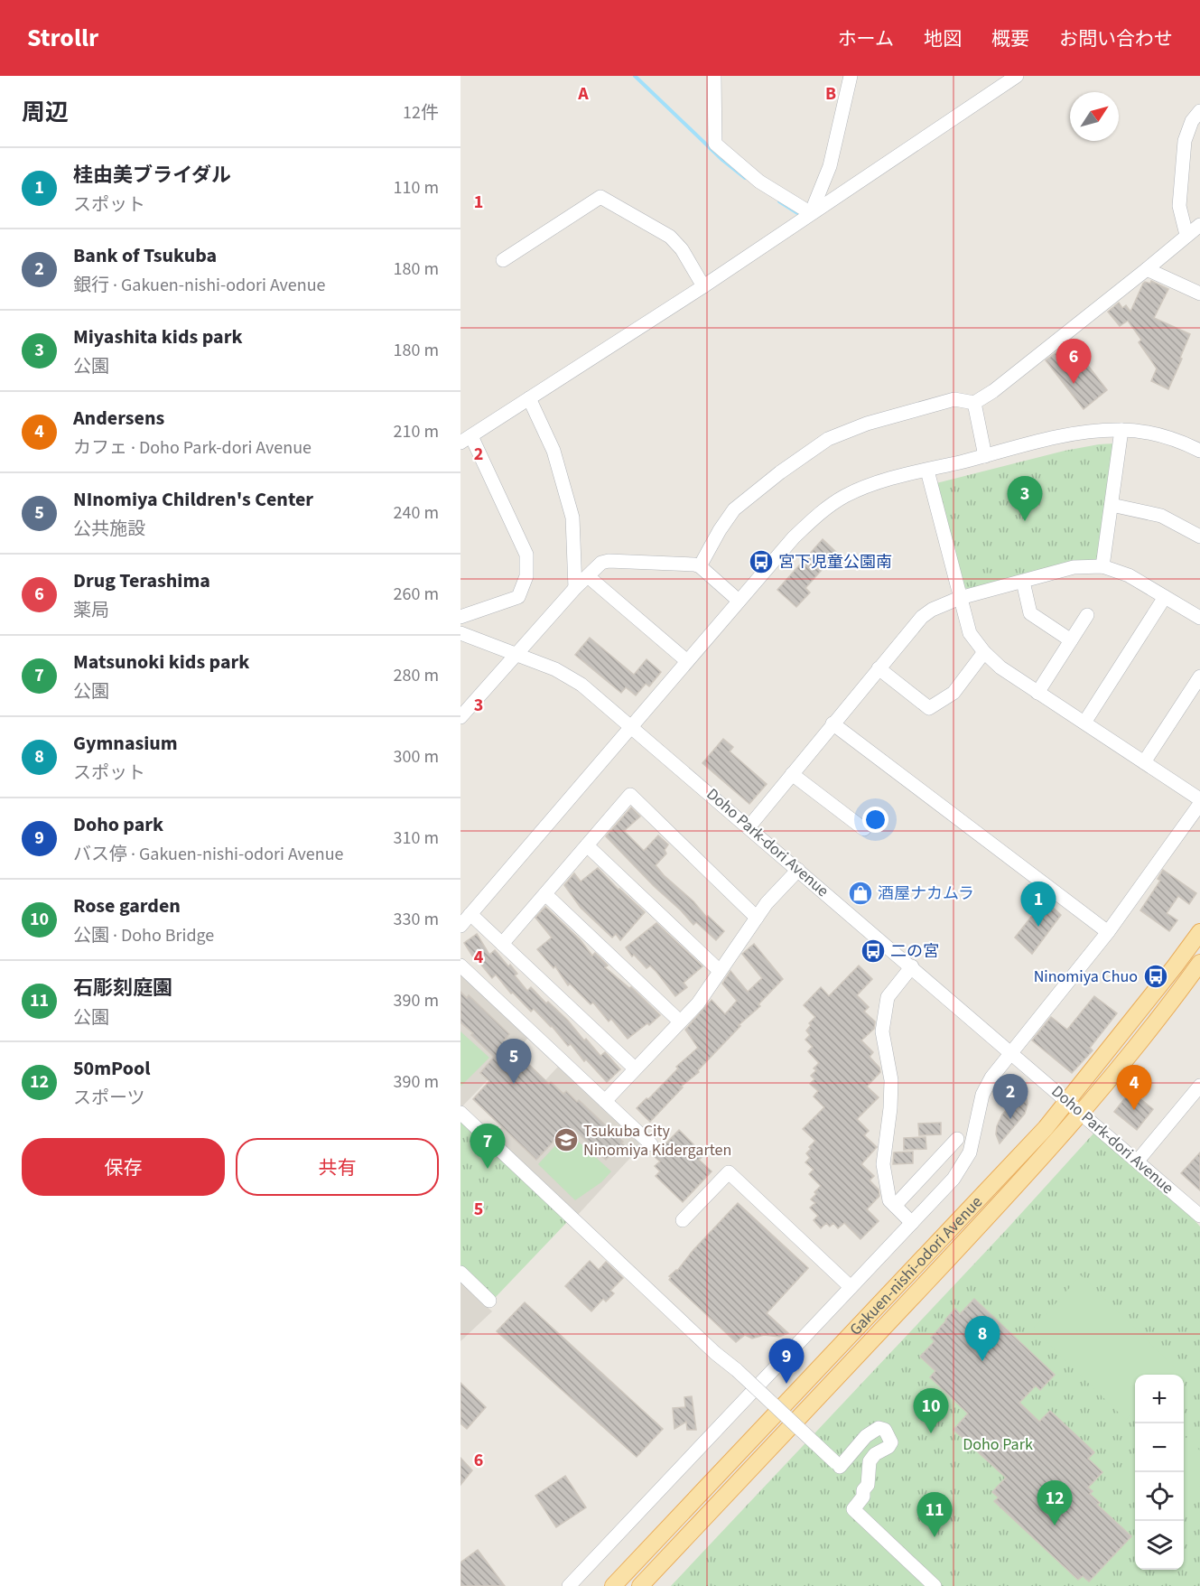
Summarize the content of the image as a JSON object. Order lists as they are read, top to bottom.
{
  "streets": {
    "main road": ["Gakuen-nishi-odori Avenue"],
    "street": ["Doho Park-dori Avenue"]
  },
  "crossings": [
    ["Doho Park-dori Avenue", "Gakuen-nishi-odori Avenue"]
  ],
  "parks": ["Doho Park"],
  "places": {
    "bus stop": ["宮下児童公園南", "二の宮", "Ninomiya Chuo"],
    "shop": ["酒屋ナカムラ"],
    "school or university": ["Tsukuba City Ninomiya Kidergarten"]
  },
  "north": "top right",
  "page": {
    "header": "Strollr",
    "nav": [
      "ホーム",
      "地図",
      "概要",
      "お問い合わせ"
    ],
    "heading": ["周辺", "12件"],
    "list": [
      {
        "mark": "1",
        "name": "桂由美ブライダル",
        "note": "スポット",
        "value": "110 m"
      },
      {
        "mark": "2",
        "name": "Bank of Tsukuba",
        "note": "銀行 · Gakuen-nishi-odori Avenue",
        "value": "180 m"
      },
      {
        "mark": "3",
        "name": "Miyashita kids park",
        "note": "公園",
        "value": "180 m"
      },
      {
        "mark": "4",
        "name": "Andersens",
        "note": "カフェ · Doho Park-dori Avenue",
        "value": "210 m"
      },
      {
        "mark": "5",
        "name": "NInomiya Children's Center",
        "note": "公共施設",
        "value": "240 m"
      },
      {
        "mark": "6",
        "name": "Drug Terashima",
        "note": "薬局",
        "value": "260 m"
      },
      {
        "mark": "7",
        "name": "Matsunoki kids park",
        "note": "公園",
        "value": "280 m"
      },
      {
        "mark": "8",
        "name": "Gymnasium",
        "note": "スポット",
        "value": "300 m"
      },
      {
        "mark": "9",
        "name": "Doho park",
        "note": "バス停 · Gakuen-nishi-odori Avenue",
        "value": "310 m"
      },
      {
        "mark": "10",
        "name": "Rose garden",
        "note": "公園 · Doho Bridge",
        "value": "330 m"
      },
      {
        "mark": "11",
        "name": "石彫刻庭園",
        "note": "公園",
        "value": "390 m"
      },
      {
        "mark": "12",
        "name": "50mPool",
        "note": "スポーツ",
        "value": "390 m"
      }
    ],
    "pins": [
      "6",
      "3",
      "1",
      "5",
      "4",
      "2",
      "7",
      "8",
      "9",
      "10",
      "12",
      "11"
    ],
    "buttons": ["保存", "共有"],
    "map_buttons": ["+", "−"]
  },
  "grid": {
    "columns": ["A", "B"],
    "rows": [
      "1",
      "2",
      "3",
      "4",
      "5",
      "6"
    ]
  }
}
